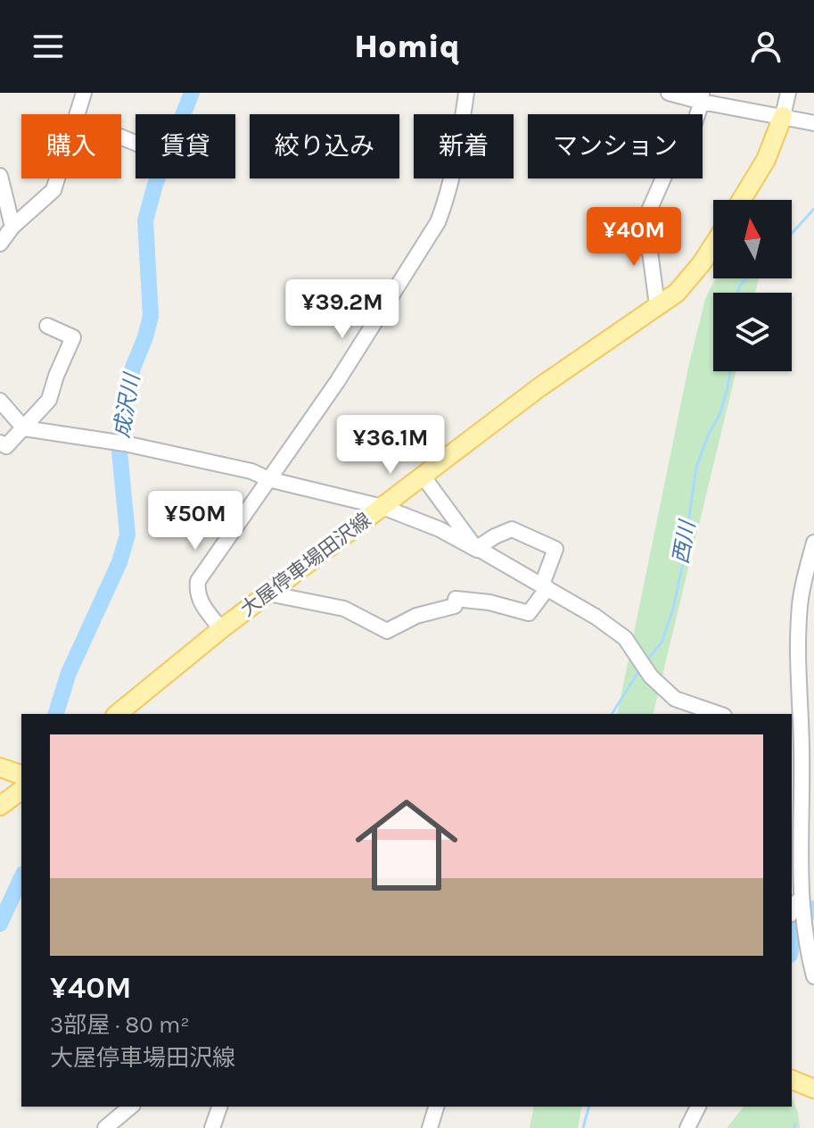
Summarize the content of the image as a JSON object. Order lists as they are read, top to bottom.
{
  "streets": {
    "main road": ["大屋停車場田沢線"]
  },
  "water": ["成沢川", "西川"],
  "north": "top",
  "page": {
    "header": "Homiq",
    "chip": [
      "購入",
      "賃貸",
      "絞り込み",
      "新着",
      "マンション"
    ],
    "price": [
      "¥40M",
      "¥39.2M",
      "¥36.1M",
      "¥50M"
    ],
    "list": [
      {
        "name": "¥40M",
        "note": "3部屋 · 80 m² · 大屋停車場田沢線"
      }
    ]
  }
}
